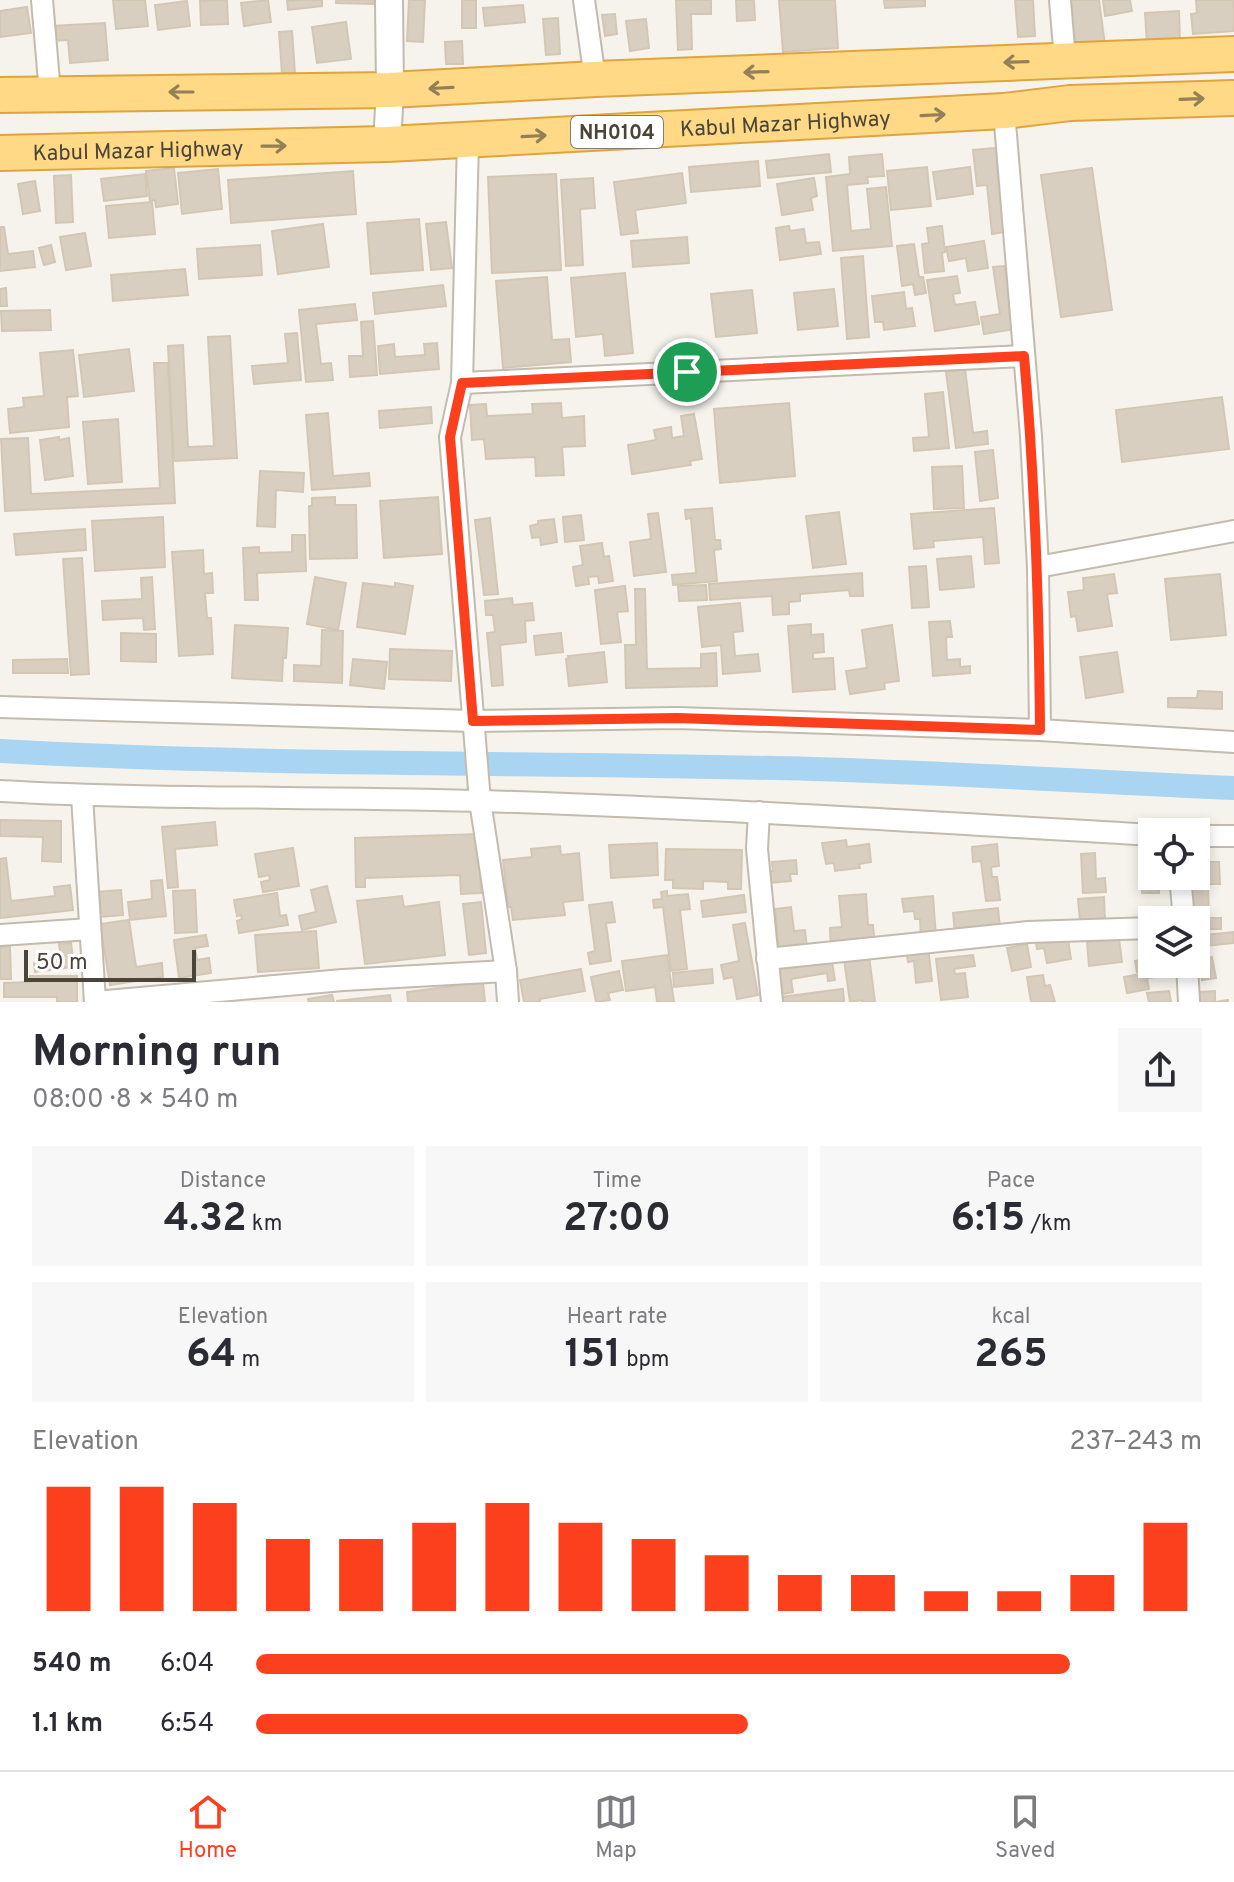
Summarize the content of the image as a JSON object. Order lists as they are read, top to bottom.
{
  "streets": {
    "highway": ["Kabul Mazar Highway", "NH0104"]
  },
  "scale_bar": "50 m",
  "page": {
    "scale": "50 m",
    "heading": ["Morning run", "08:00 · 8 × 540 m"],
    "stats": [
      ["Distance", "4.32 km"],
      ["Time", "27:00"],
      ["Pace", "6:15 /km"],
      ["Elevation", "64 m"],
      ["Heart rate", "151 bpm"],
      ["kcal", "265"]
    ],
    "chart": ["Elevation", "237–243 m"],
    "list": [
      {
        "name": "540 m",
        "note": "6:04"
      },
      {
        "name": "1.1 km",
        "note": "6:54"
      }
    ],
    "tabs": ["Home", "Map", "Saved"]
  }
}
